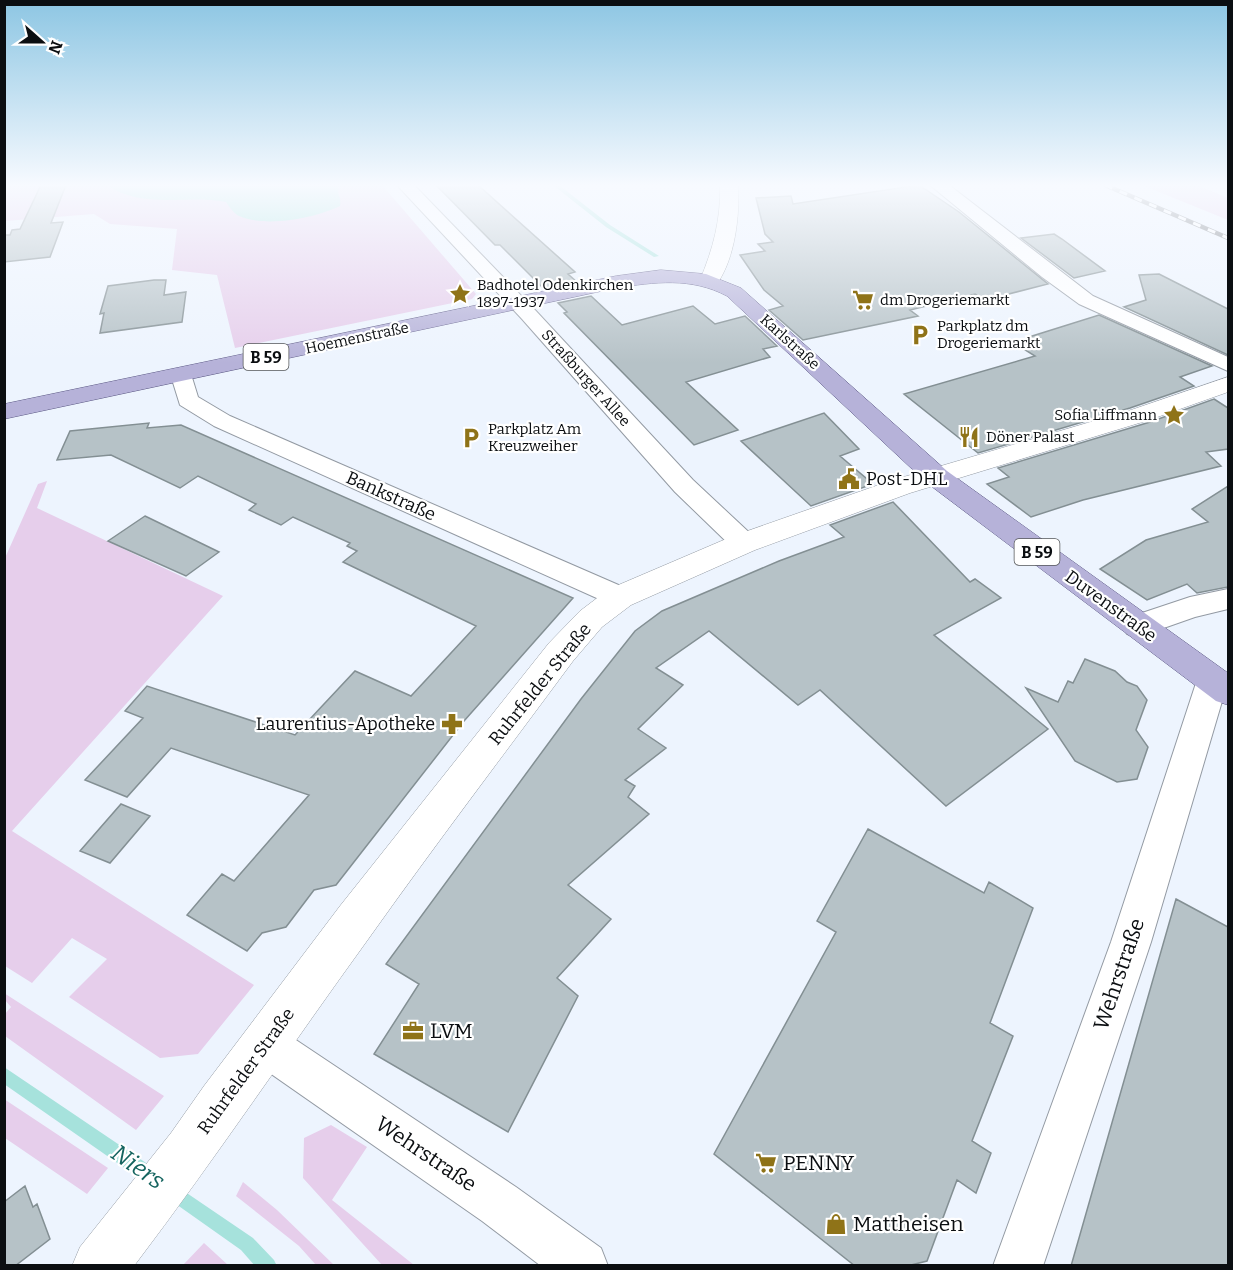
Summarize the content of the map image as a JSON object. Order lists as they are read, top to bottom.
{
  "streets": {
    "main road": [
      "Hoemenstraße",
      "Karlstraße",
      "B 59",
      "Duvenstraße",
      "Ruhrfelder Straße"
    ],
    "street": ["Straßburger Allee", "Bankstraße", "Wehrstraße"]
  },
  "crossings": [
    ["Hoemenstraße", "Karlstraße"],
    ["Hoemenstraße", "Straßburger Allee"],
    ["Hoemenstraße", "Bankstraße"],
    ["Karlstraße", "Duvenstraße"],
    ["Karlstraße", "Ruhrfelder Straße"],
    ["Straßburger Allee", "Ruhrfelder Straße"],
    ["Bankstraße", "Ruhrfelder Straße"],
    ["Duvenstraße", "Ruhrfelder Straße"],
    ["Duvenstraße", "Wehrstraße"],
    ["Ruhrfelder Straße", "Wehrstraße"]
  ],
  "water": ["Niers"],
  "places": {
    "place": ["Badhotel Odenkirchen 1897-1937", "Sofia Liffmann"],
    "supermarket": ["dm Drogeriemarkt", "PENNY"],
    "parking": ["Parkplatz dm Drogeriemarkt", "Parkplatz Am Kreuzweiher"],
    "restaurant": ["Döner Palast"],
    "public building": ["Post-DHL"],
    "pharmacy": ["Laurentius-Apotheke"],
    "office": ["LVM"],
    "shop": ["Mattheisen"]
  },
  "north": "right"
}
